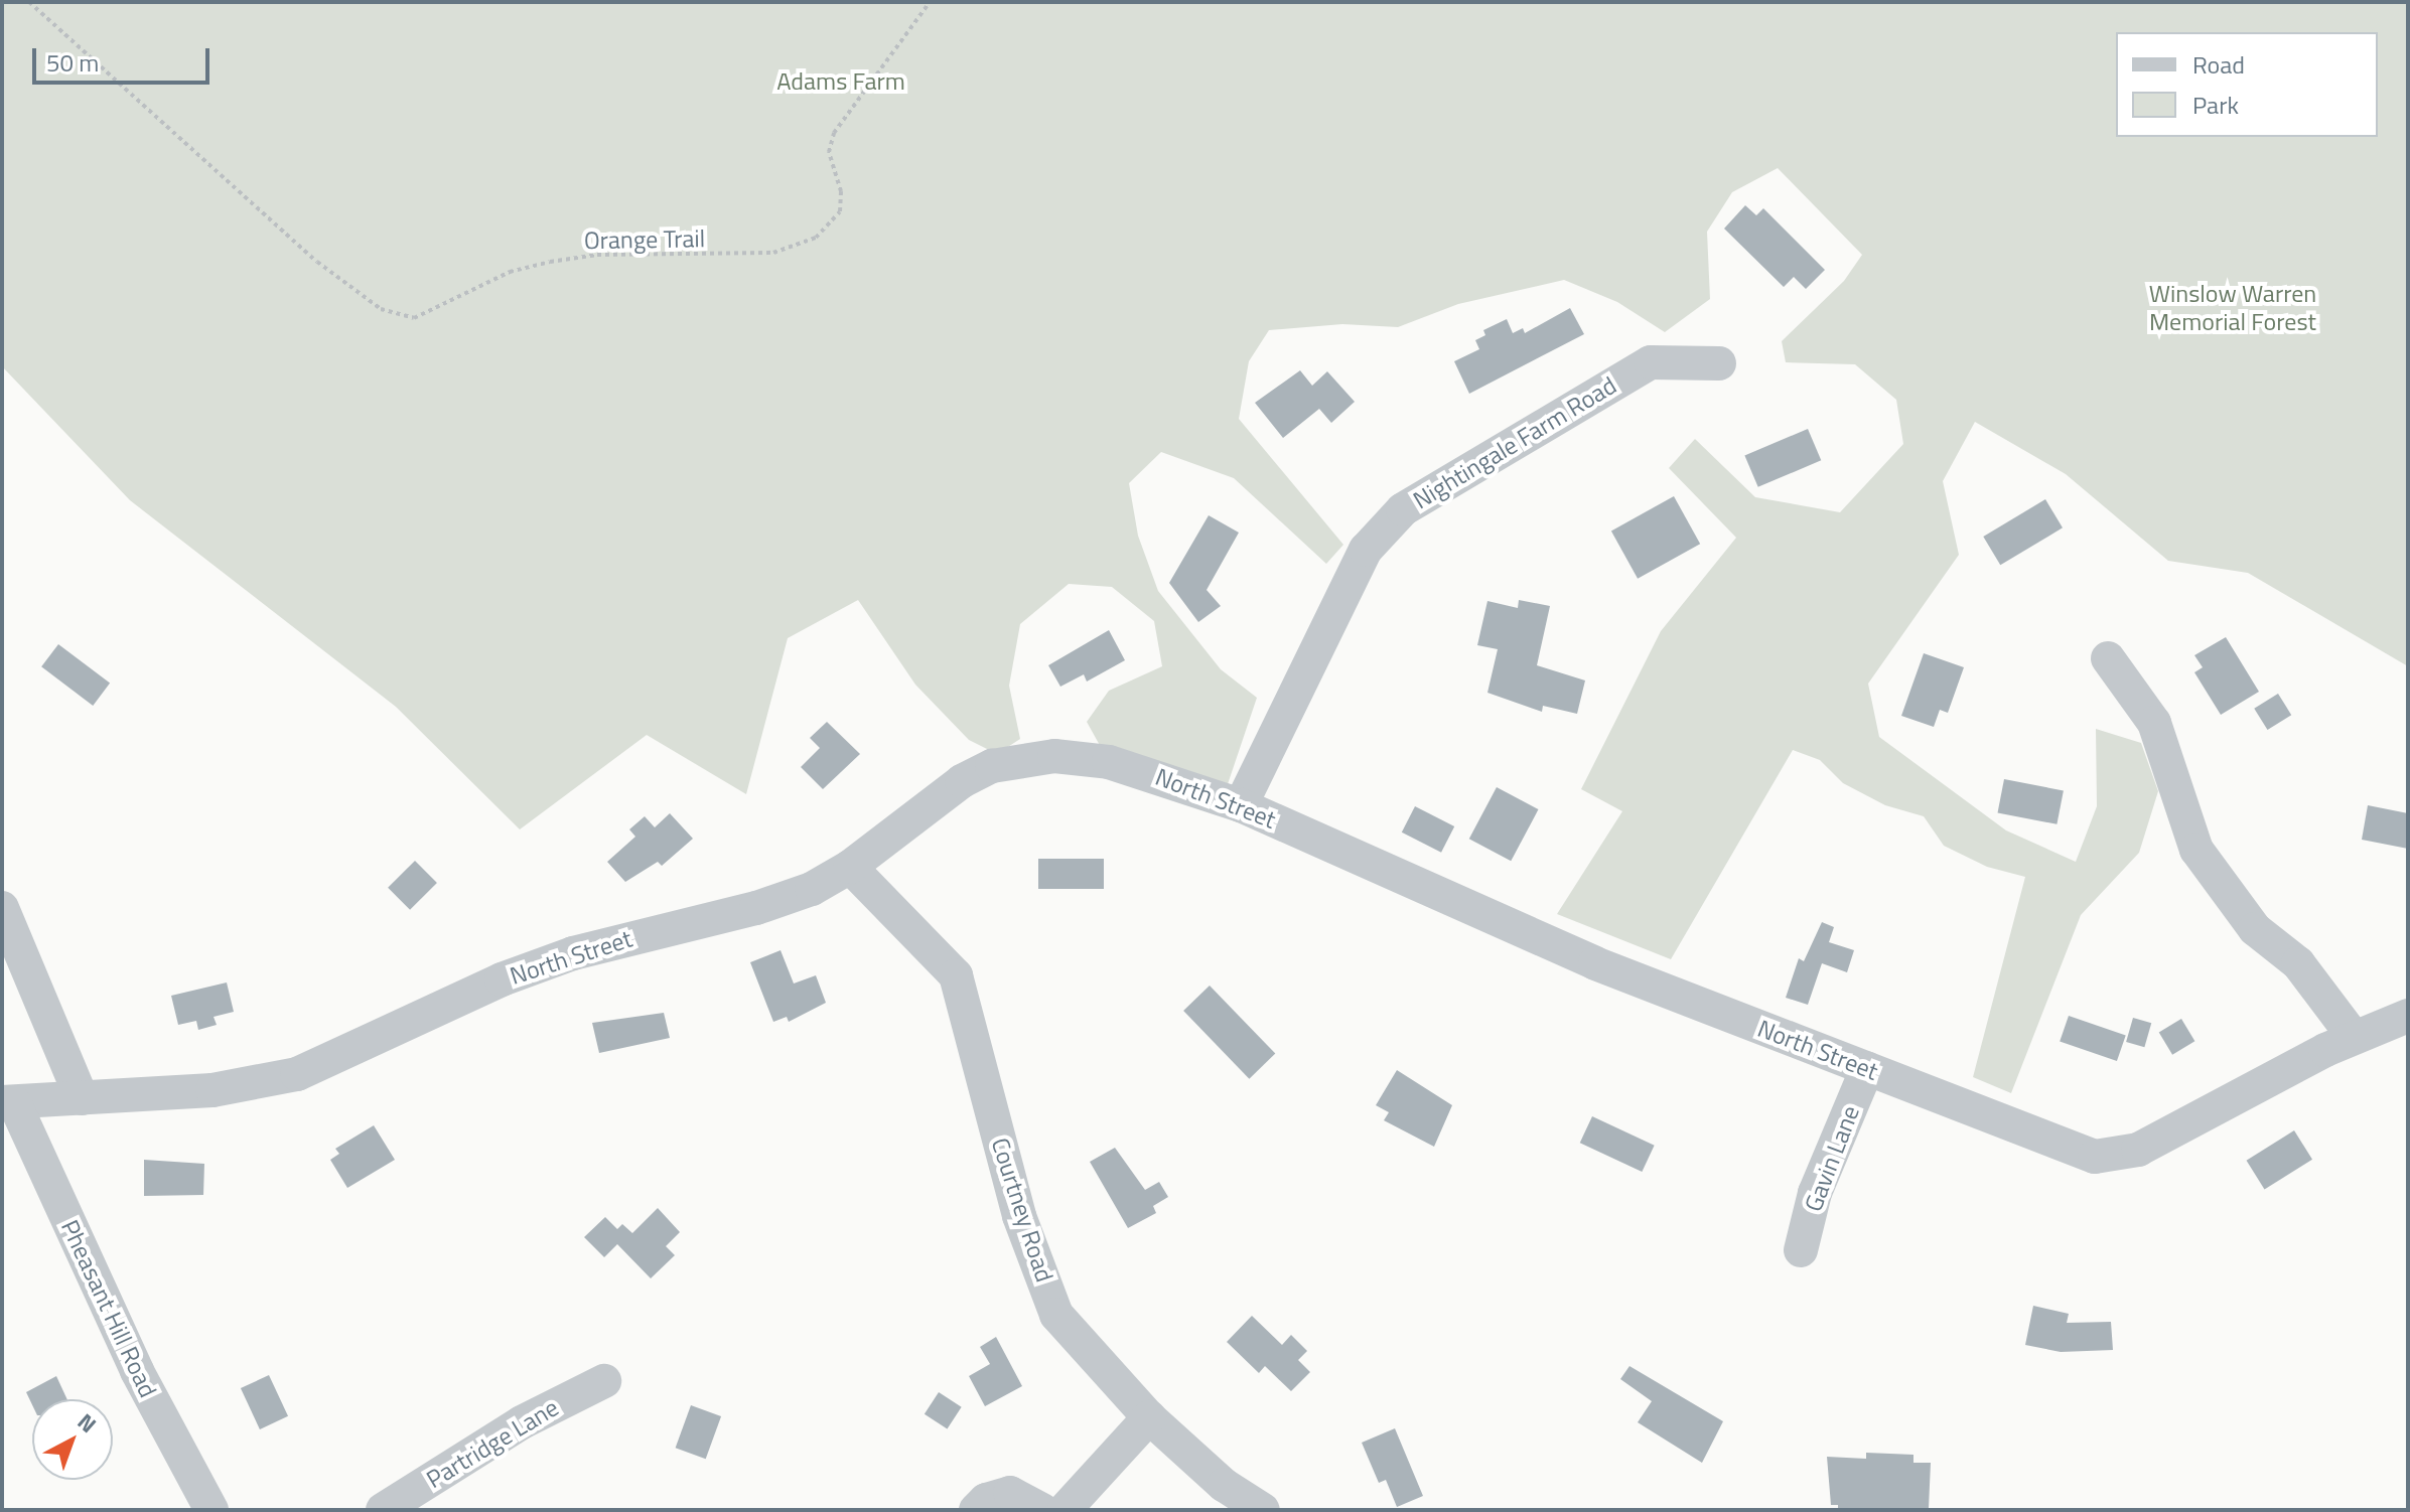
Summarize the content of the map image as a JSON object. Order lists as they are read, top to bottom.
{
  "streets": {
    "street": [
      "Nightingale Farm Road",
      "North Street",
      "Gavin Lane",
      "Courtney Road",
      "Pheasant Hill Road",
      "Partridge Lane"
    ],
    "path": ["Orange Trail"]
  },
  "crossings": [
    ["Nightingale Farm Road", "North Street"],
    ["North Street", "Gavin Lane"],
    ["North Street", "Courtney Road"],
    ["North Street", "Pheasant Hill Road"]
  ],
  "parks": ["Adams Farm", "Winslow Warren Memorial Forest"],
  "legend": ["Road", "Park"],
  "scale_bar": "50 m",
  "north": "top right"
}
